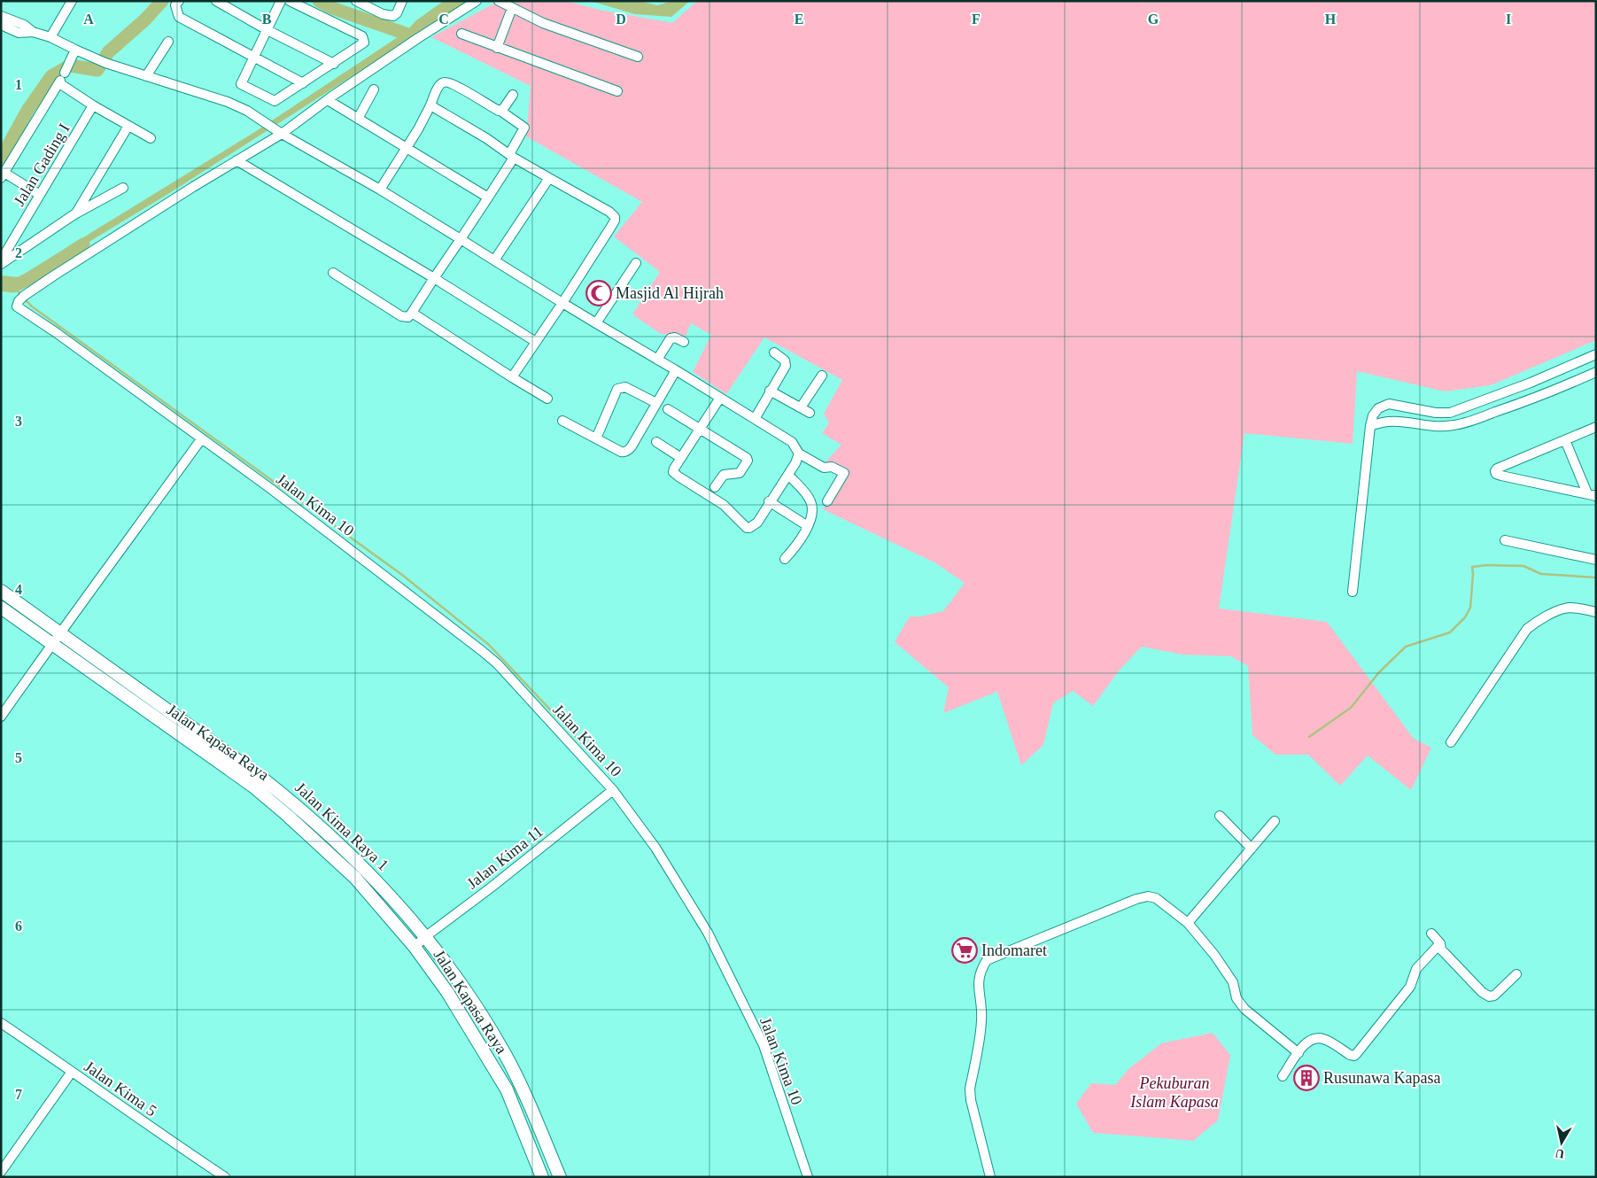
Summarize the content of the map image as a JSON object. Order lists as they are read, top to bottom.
{
  "streets": {
    "main road": ["Jalan Kapasa Raya", "Jalan Kima Raya 1"],
    "street": [
      "Jalan Gading I",
      "Jalan Kima 10",
      "Jalan Kima 11",
      "Jalan Kima 5"
    ]
  },
  "crossings": [
    ["Jalan Kima 10", "Jalan Kima 11"],
    ["Jalan Kapasa Raya", "Jalan Kima 11"],
    ["Jalan Kima Raya 1", "Jalan Kima 11"]
  ],
  "parks": ["Pekuburan Islam Kapasa"],
  "places": {
    "mosque": ["Masjid Al Hijrah"],
    "supermarket": ["Indomaret"],
    "building": ["Rusunawa Kapasa"]
  },
  "north": "bottom",
  "grid": {
    "columns": [
      "A",
      "B",
      "C",
      "D",
      "E",
      "F",
      "G",
      "H",
      "I"
    ],
    "rows": [
      "1",
      "2",
      "3",
      "4",
      "5",
      "6",
      "7"
    ]
  }
}
